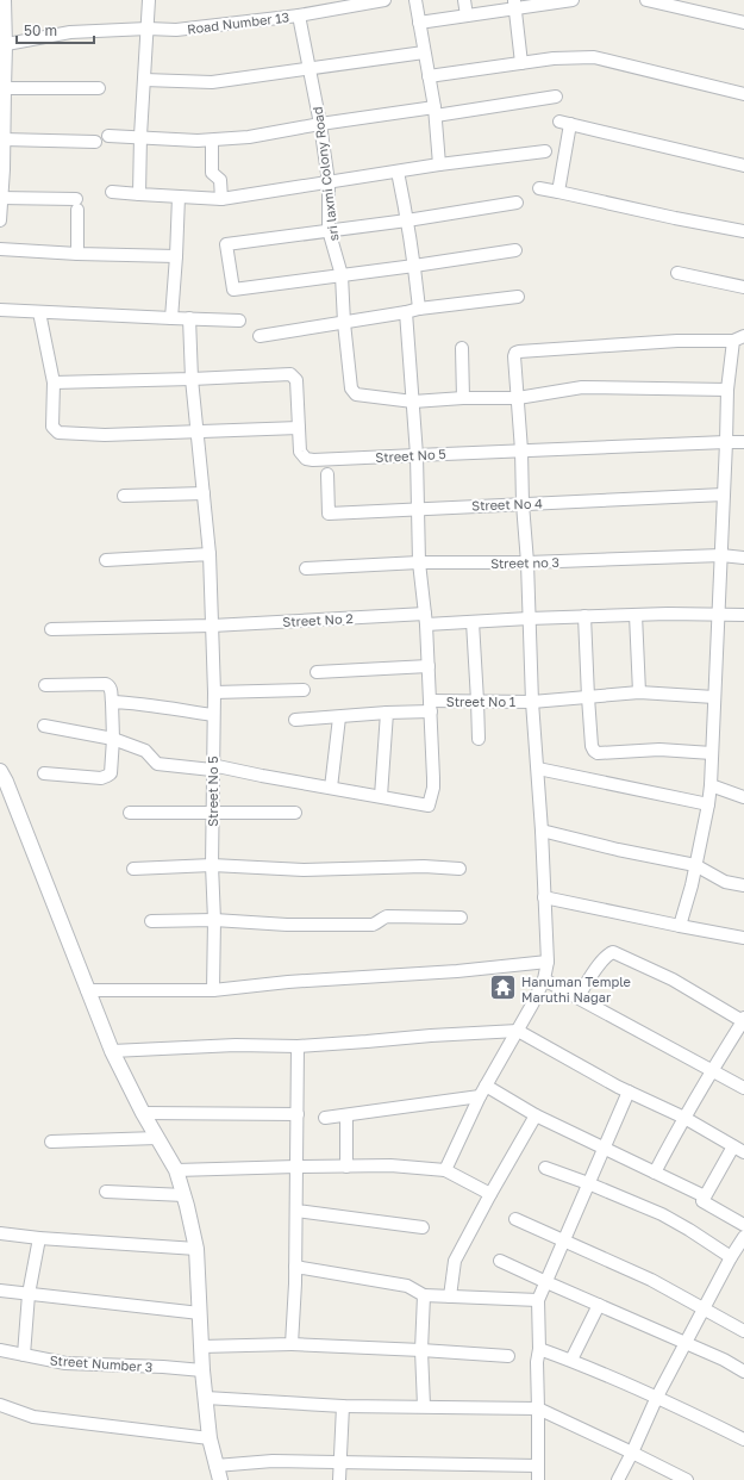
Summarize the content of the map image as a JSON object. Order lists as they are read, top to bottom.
{
  "streets": {
    "street": [
      "Road Number 13",
      "sri laxmi Colony Road",
      "Street No 5",
      "Street No 4",
      "Street no 3",
      "Street No 2",
      "Street No 1",
      "Street Number 3"
    ]
  },
  "crossings": [
    ["Road Number 13", "sri laxmi Colony Road"],
    ["Street No 5", "Street No 2"]
  ],
  "places": {
    "temple": ["Hanuman Temple Maruthi Nagar"]
  },
  "scale_bar": "50 m"
}
